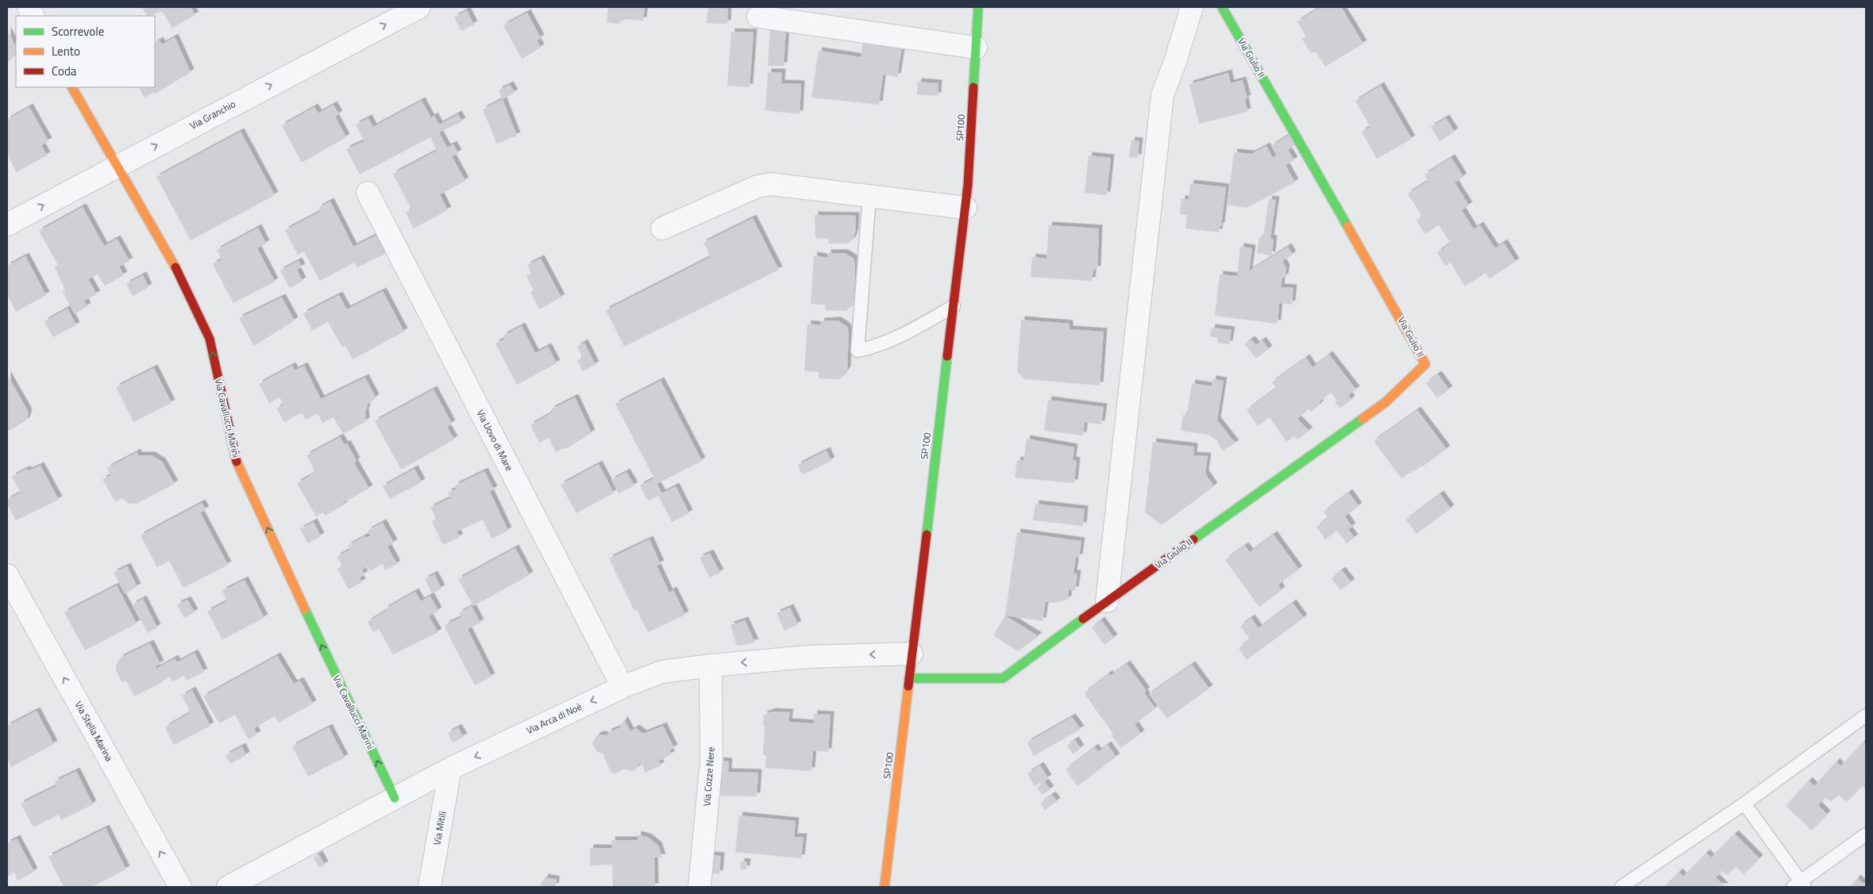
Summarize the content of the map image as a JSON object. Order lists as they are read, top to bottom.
{
  "streets": {
    "street": [
      "Via Giulio II",
      "Via Granchio",
      "SP100",
      "Via Cavallucci Marini",
      "Via Uovo di Mare",
      "Via Arca di Noè",
      "Via Stella Marina",
      "Via Cozze Nere",
      "Via Mitili"
    ]
  },
  "crossings": [
    ["Via Giulio II", "SP100"],
    ["Via Granchio", "Via Cavallucci Marini"],
    ["SP100", "Via Arca di Noè"],
    ["Via Cavallucci Marini", "Via Arca di Noè"],
    ["Via Uovo di Mare", "Via Arca di Noè"],
    ["Via Arca di Noè", "Via Cozze Nere"],
    ["Via Arca di Noè", "Via Mitili"]
  ],
  "one_way": [
    "Via Granchio",
    "Via Cavallucci Marini",
    "Via Arca di Noè",
    "Via Stella Marina"
  ],
  "legend": ["Scorrevole", "Lento", "Coda"]
}
